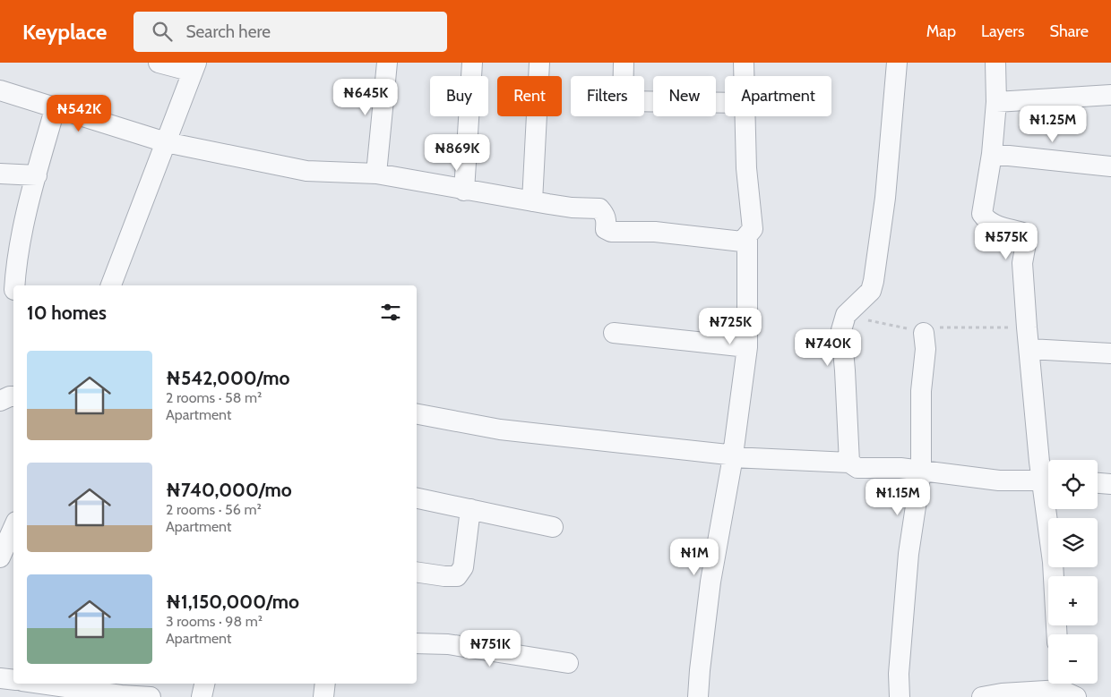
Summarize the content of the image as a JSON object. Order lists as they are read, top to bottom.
{
  "page": {
    "header": "Keyplace",
    "search": "Search here",
    "nav": ["Map", "Layers", "Share"],
    "chip": [
      "Buy",
      "Rent",
      "Filters",
      "New",
      "Apartment"
    ],
    "price": [
      "₦645K",
      "₦542K",
      "₦1.25M",
      "₦869K",
      "₦575K",
      "₦725K",
      "₦740K",
      "₦1.15M",
      "₦1M",
      "₦751K"
    ],
    "heading": "10 homes",
    "list": [
      {
        "name": "₦542,000/mo",
        "note": "2 rooms · 58 m² · Apartment"
      },
      {
        "name": "₦740,000/mo",
        "note": "2 rooms · 56 m² · Apartment"
      },
      {
        "name": "₦1,150,000/mo",
        "note": "3 rooms · 98 m² · Apartment"
      }
    ],
    "map_buttons": ["+", "−"]
  }
}
